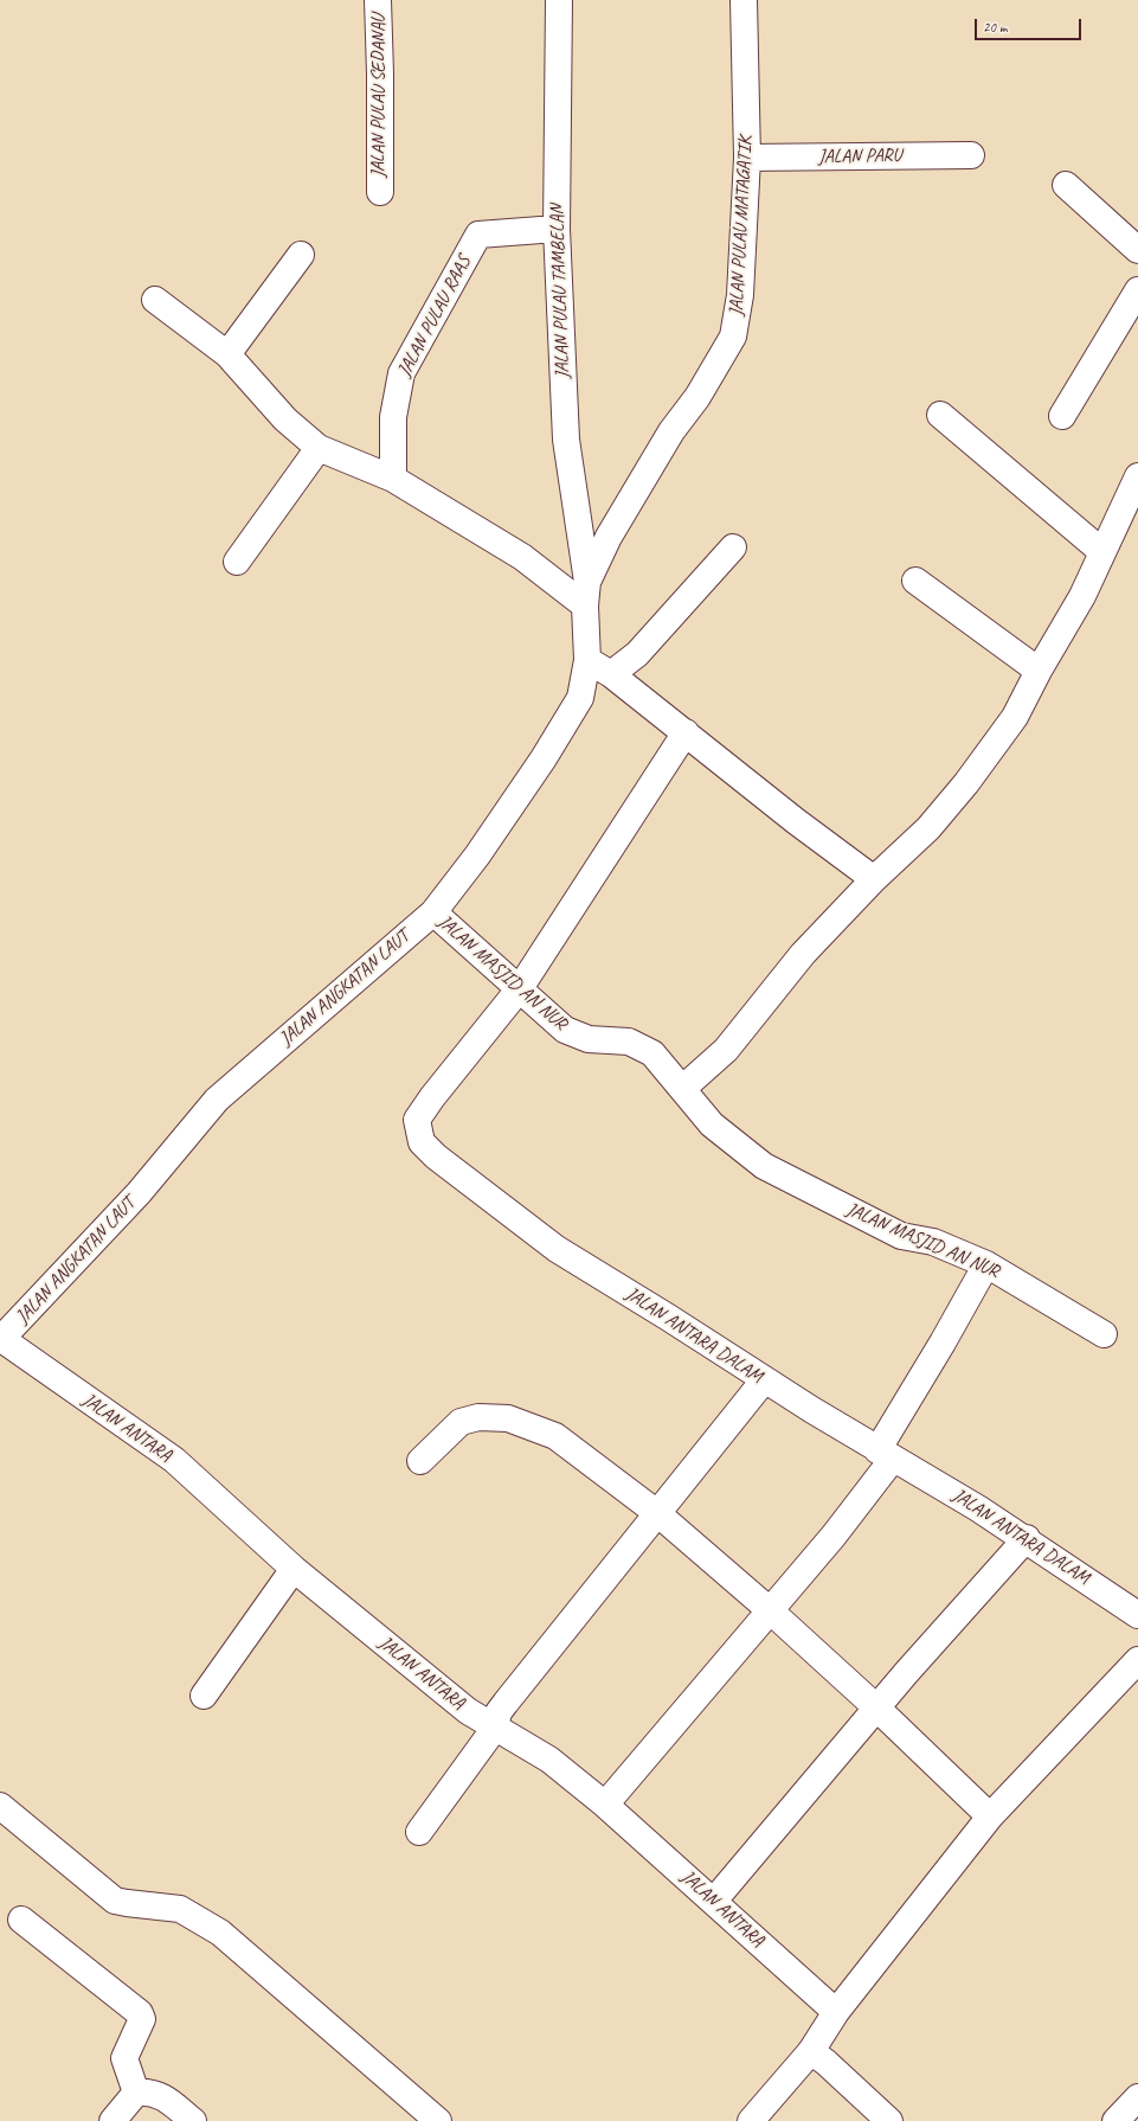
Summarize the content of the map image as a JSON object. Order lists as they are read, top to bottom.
{
  "streets": {
    "street": [
      "JALAN PULAU SEDANAU",
      "JALAN PARU",
      "JALAN PULAU MATAGATIK",
      "JALAN PULAU TAMBELAN",
      "JALAN PULAU RAAS",
      "JALAN MASJID AN NUR",
      "JALAN ANGKATAN LAUT",
      "JALAN ANTARA DALAM",
      "JALAN ANTARA"
    ]
  },
  "crossings": [
    ["JALAN PARU", "JALAN PULAU MATAGATIK"],
    ["JALAN PULAU MATAGATIK", "JALAN PULAU TAMBELAN"],
    ["JALAN PULAU MATAGATIK", "JALAN ANGKATAN LAUT"],
    ["JALAN PULAU TAMBELAN", "JALAN PULAU RAAS"],
    ["JALAN PULAU TAMBELAN", "JALAN ANGKATAN LAUT"],
    ["JALAN MASJID AN NUR", "JALAN ANGKATAN LAUT"],
    ["JALAN MASJID AN NUR", "JALAN ANTARA DALAM"],
    ["JALAN ANGKATAN LAUT", "JALAN ANTARA"]
  ],
  "scale_bar": "20 m"
}
